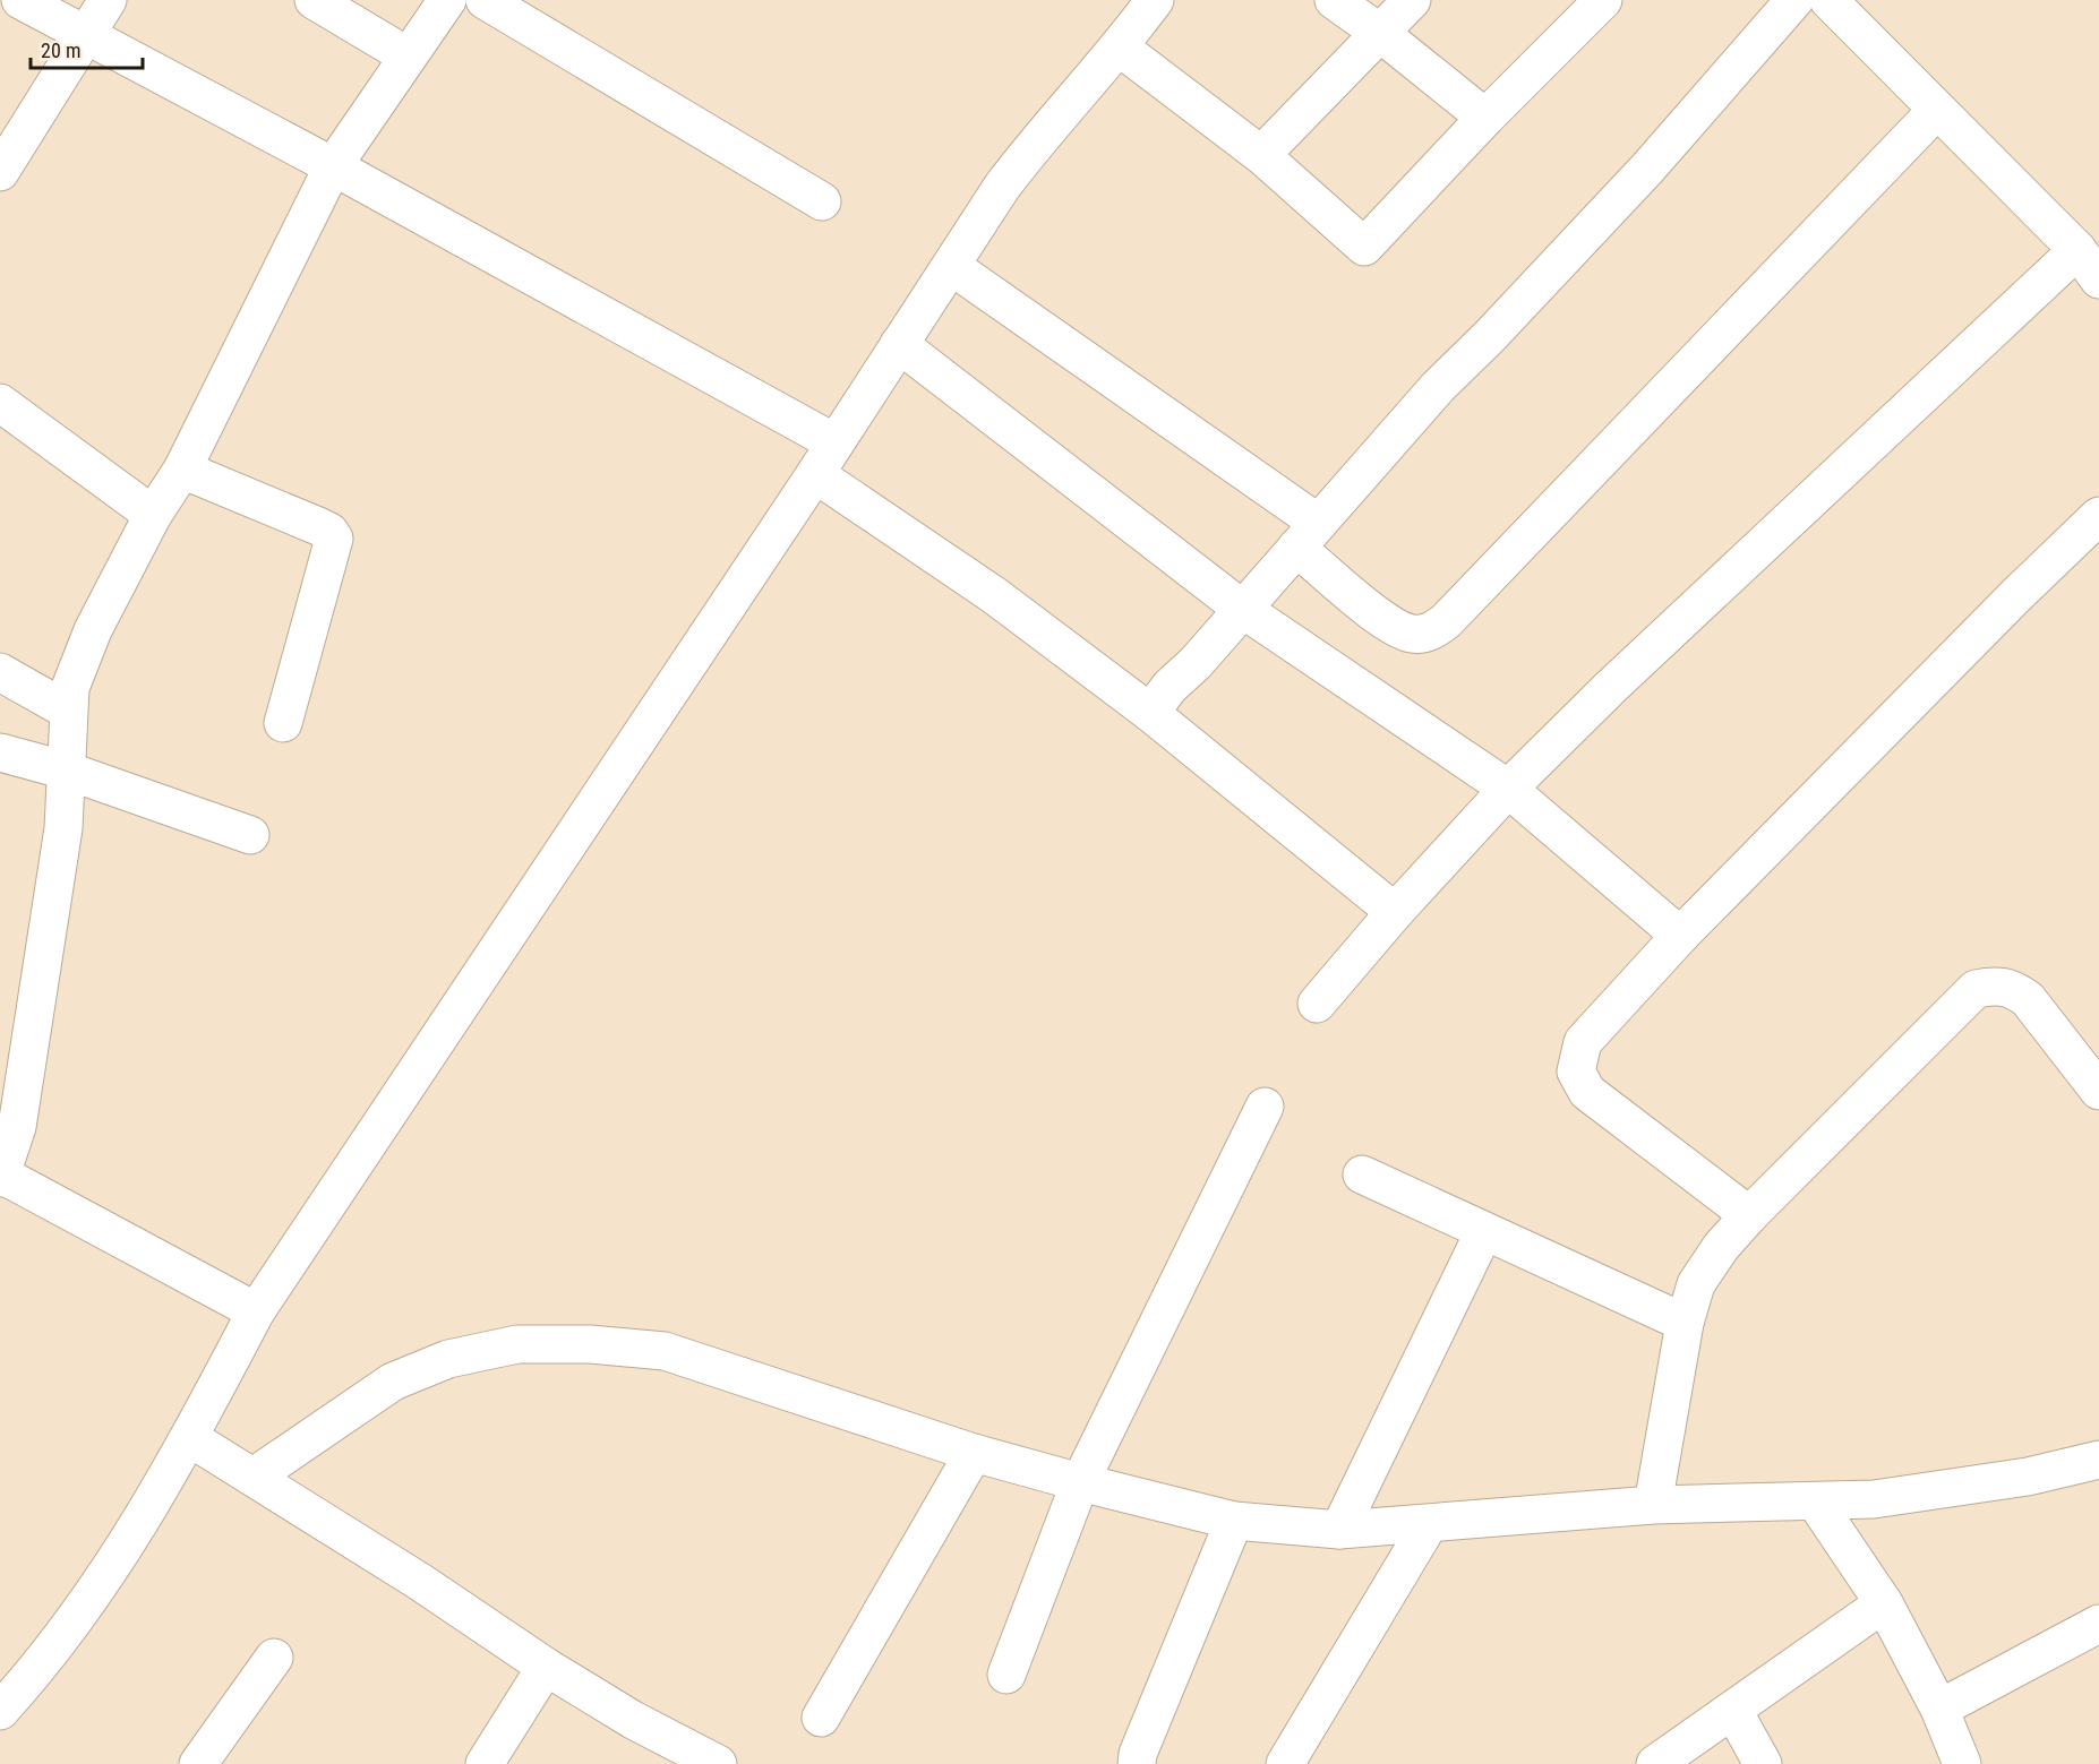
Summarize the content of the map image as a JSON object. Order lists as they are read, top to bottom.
{
  "scale_bar": "20 m"
}
